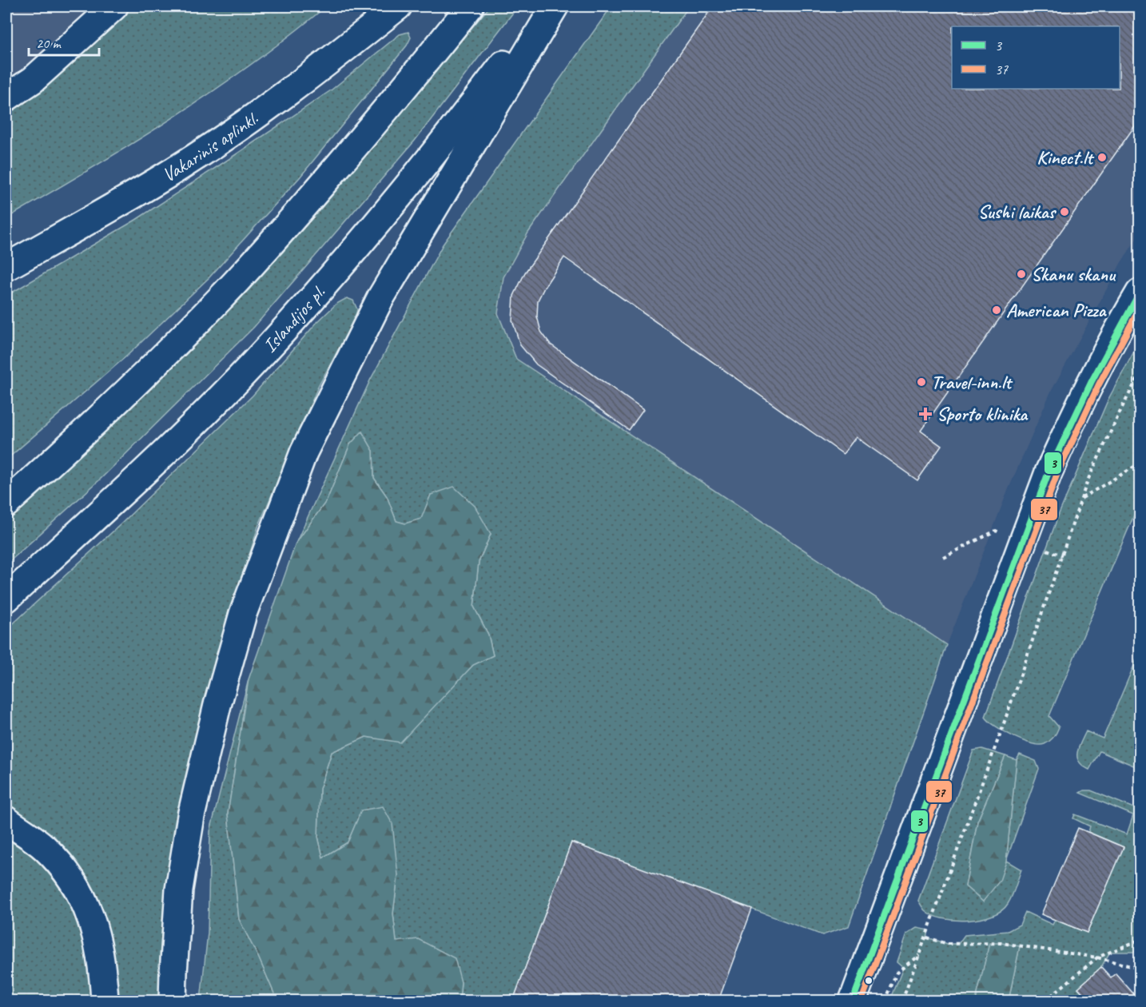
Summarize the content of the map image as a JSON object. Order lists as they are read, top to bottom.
{
  "streets": {
    "main road": ["Vakarinis aplinkl.", "Islandijos pl."]
  },
  "places": {
    "other": [
      "Kinect.lt",
      "Sushi laikas",
      "Skanu skanu",
      "American Pizza",
      "Travel-inn.lt"
    ],
    "health": ["Sporto klinika"]
  },
  "lines": ["transit line 3", "transit line 37"],
  "legend": ["3", "37"],
  "scale_bar": "20 m"
}
